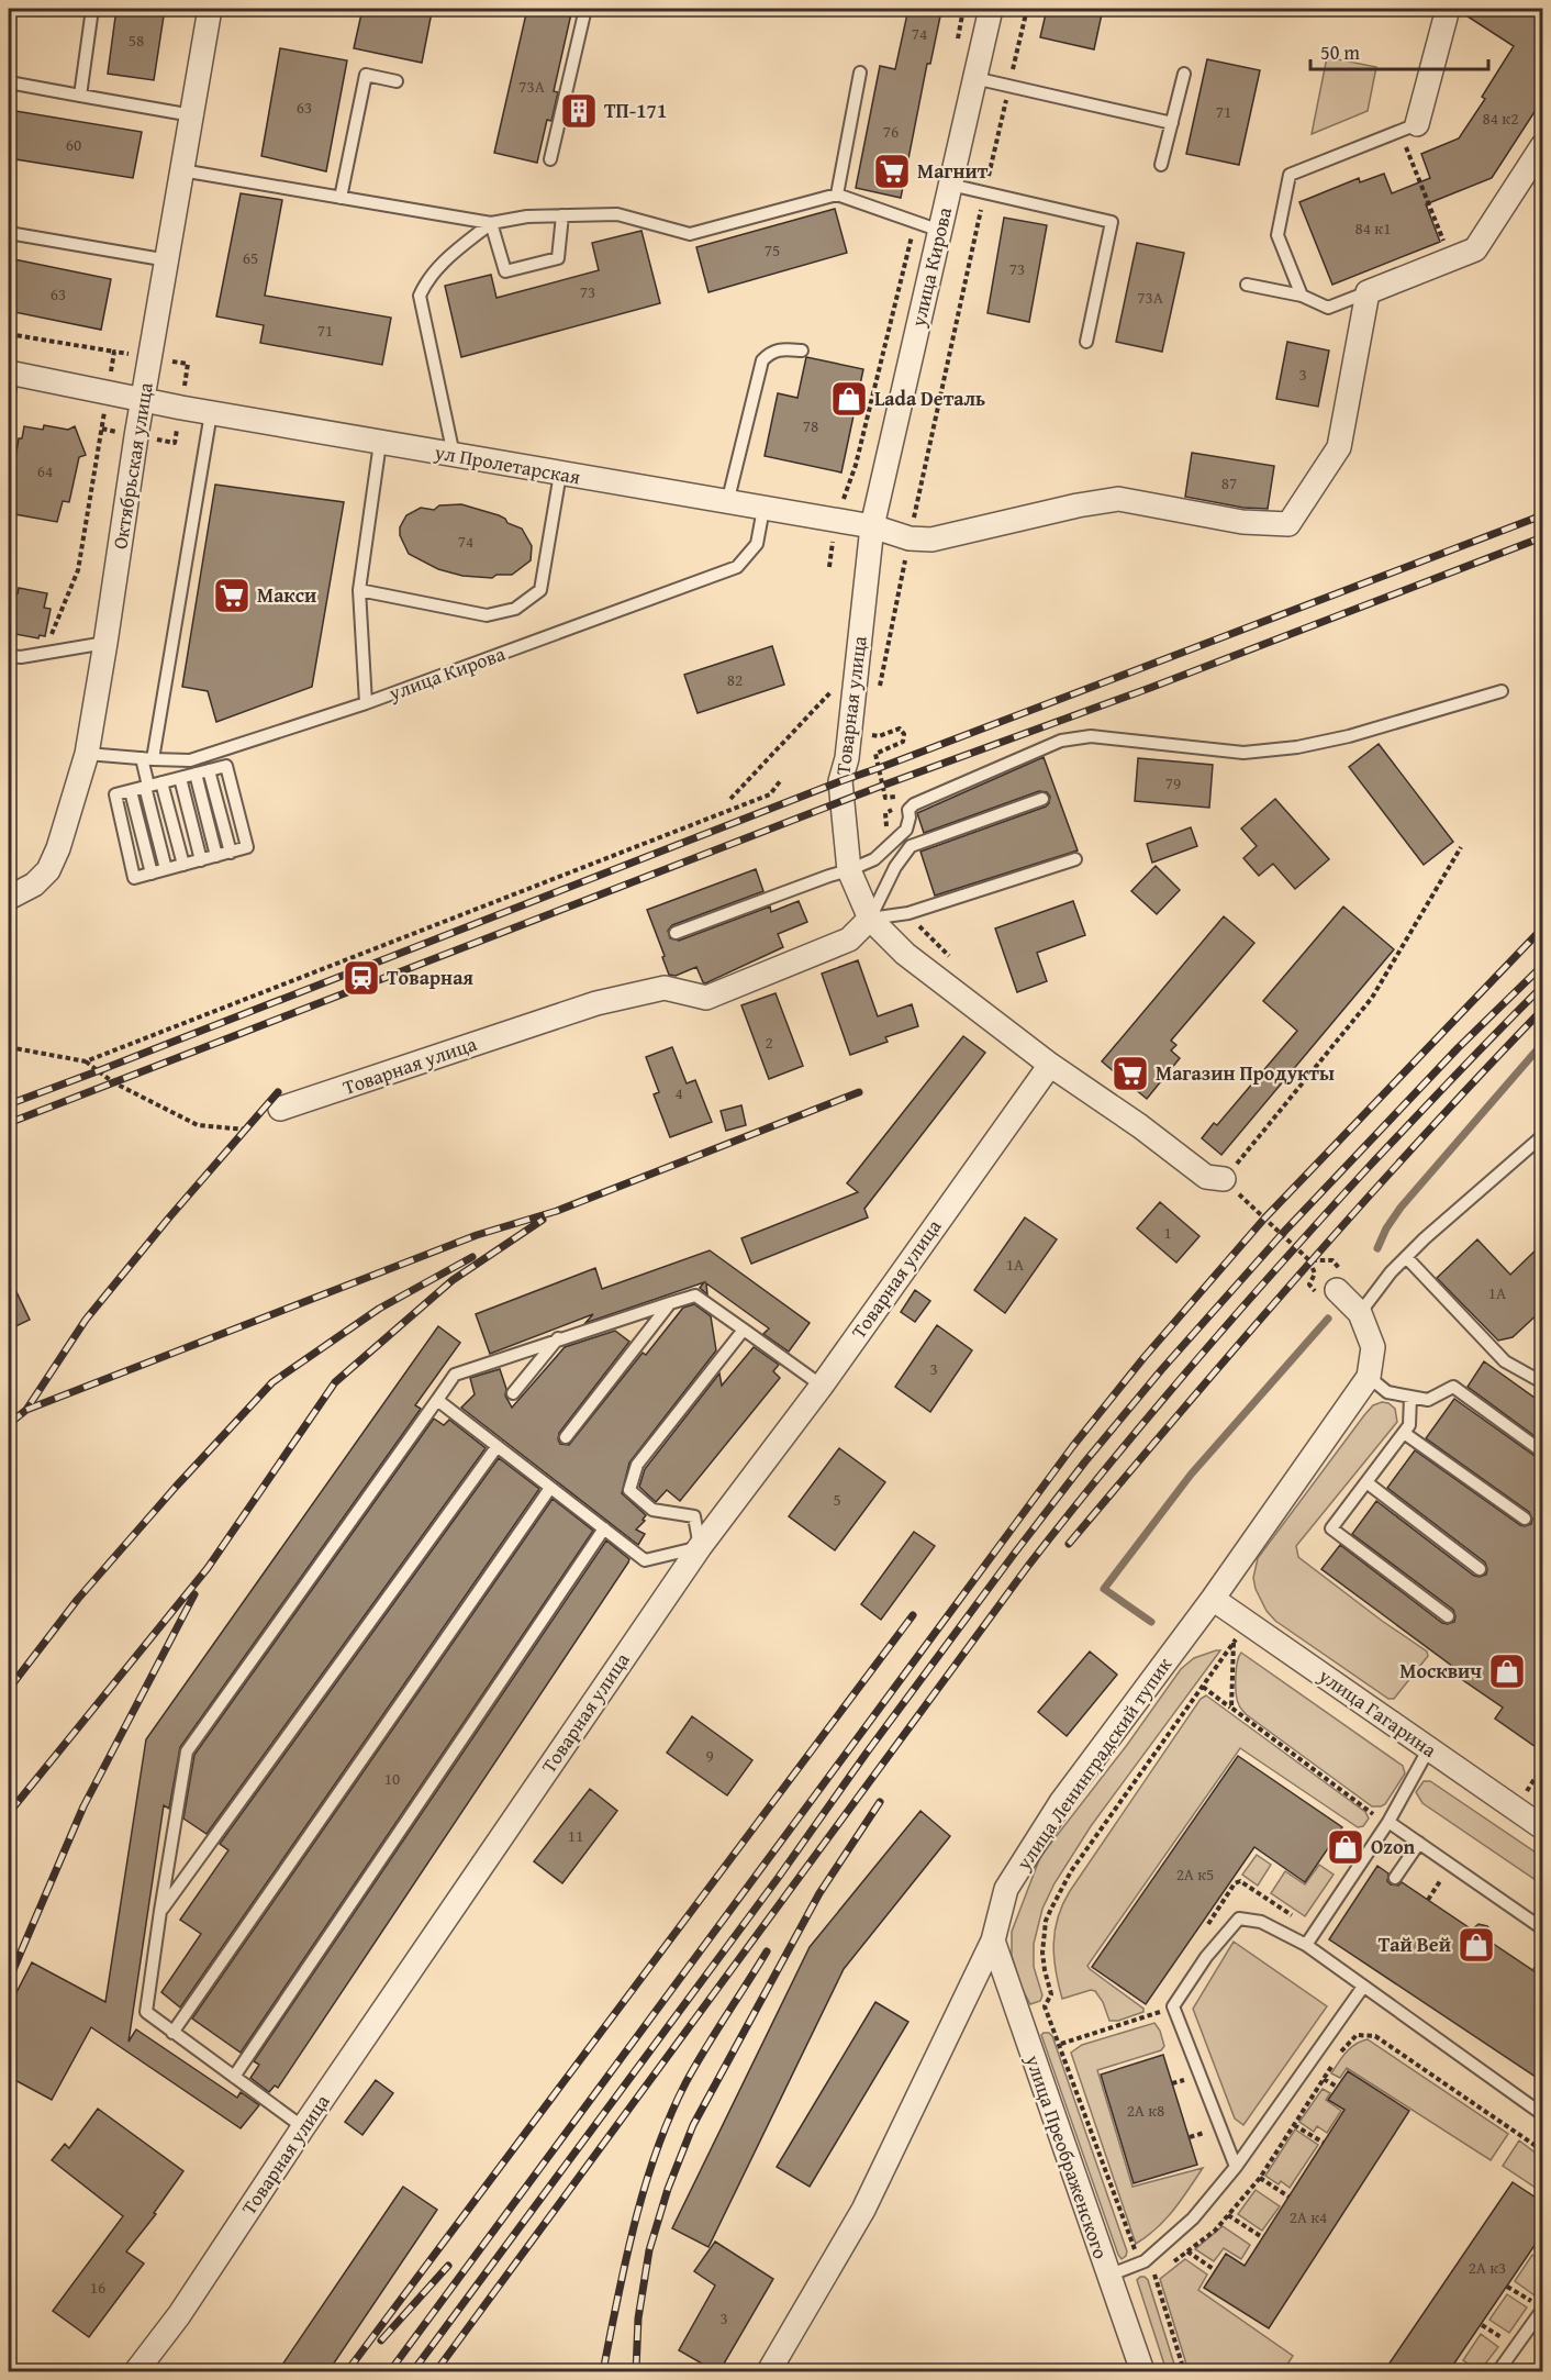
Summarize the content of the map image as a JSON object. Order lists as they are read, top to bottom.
{
  "streets": {
    "street": [
      "улица Кирова",
      "ул Пролетарская",
      "Октябрьская улица",
      "Товарная улица",
      "улица Гагарина",
      "улица Ленинградский тупик",
      "улица Преображенского"
    ]
  },
  "crossings": [
    ["улица Кирова", "ул Пролетарская"],
    ["улица Кирова", "Октябрьская улица"],
    ["улица Кирова", "Товарная улица"],
    ["ул Пролетарская", "Октябрьская улица"],
    ["ул Пролетарская", "Товарная улица"],
    ["улица Гагарина", "улица Ленинградский тупик"],
    ["улица Ленинградский тупик", "улица Преображенского"]
  ],
  "places": {
    "building": ["ТП-171"],
    "supermarket": ["Магнит", "Макси", "Магазин Продукты"],
    "shop": [
      "Lada Dеталь",
      "Москвич",
      "Ozon",
      "Тай Вей"
    ],
    "station": ["Товарная"]
  },
  "house_numbers": [
    "74",
    "58",
    "73А",
    "63",
    "71",
    "84 к2",
    "76",
    "60",
    "84 к1",
    "75",
    "65",
    "73",
    "73",
    "63",
    "73А",
    "71",
    "3",
    "78",
    "64",
    "87",
    "74",
    "82",
    "79",
    "2",
    "4",
    "1",
    "1А",
    "1А",
    "3",
    "5",
    "9",
    "10",
    "11",
    "2А к5",
    "2А к8",
    "2А к4",
    "2А к3",
    "16",
    "3"
  ],
  "scale_bar": "50 m"
}
